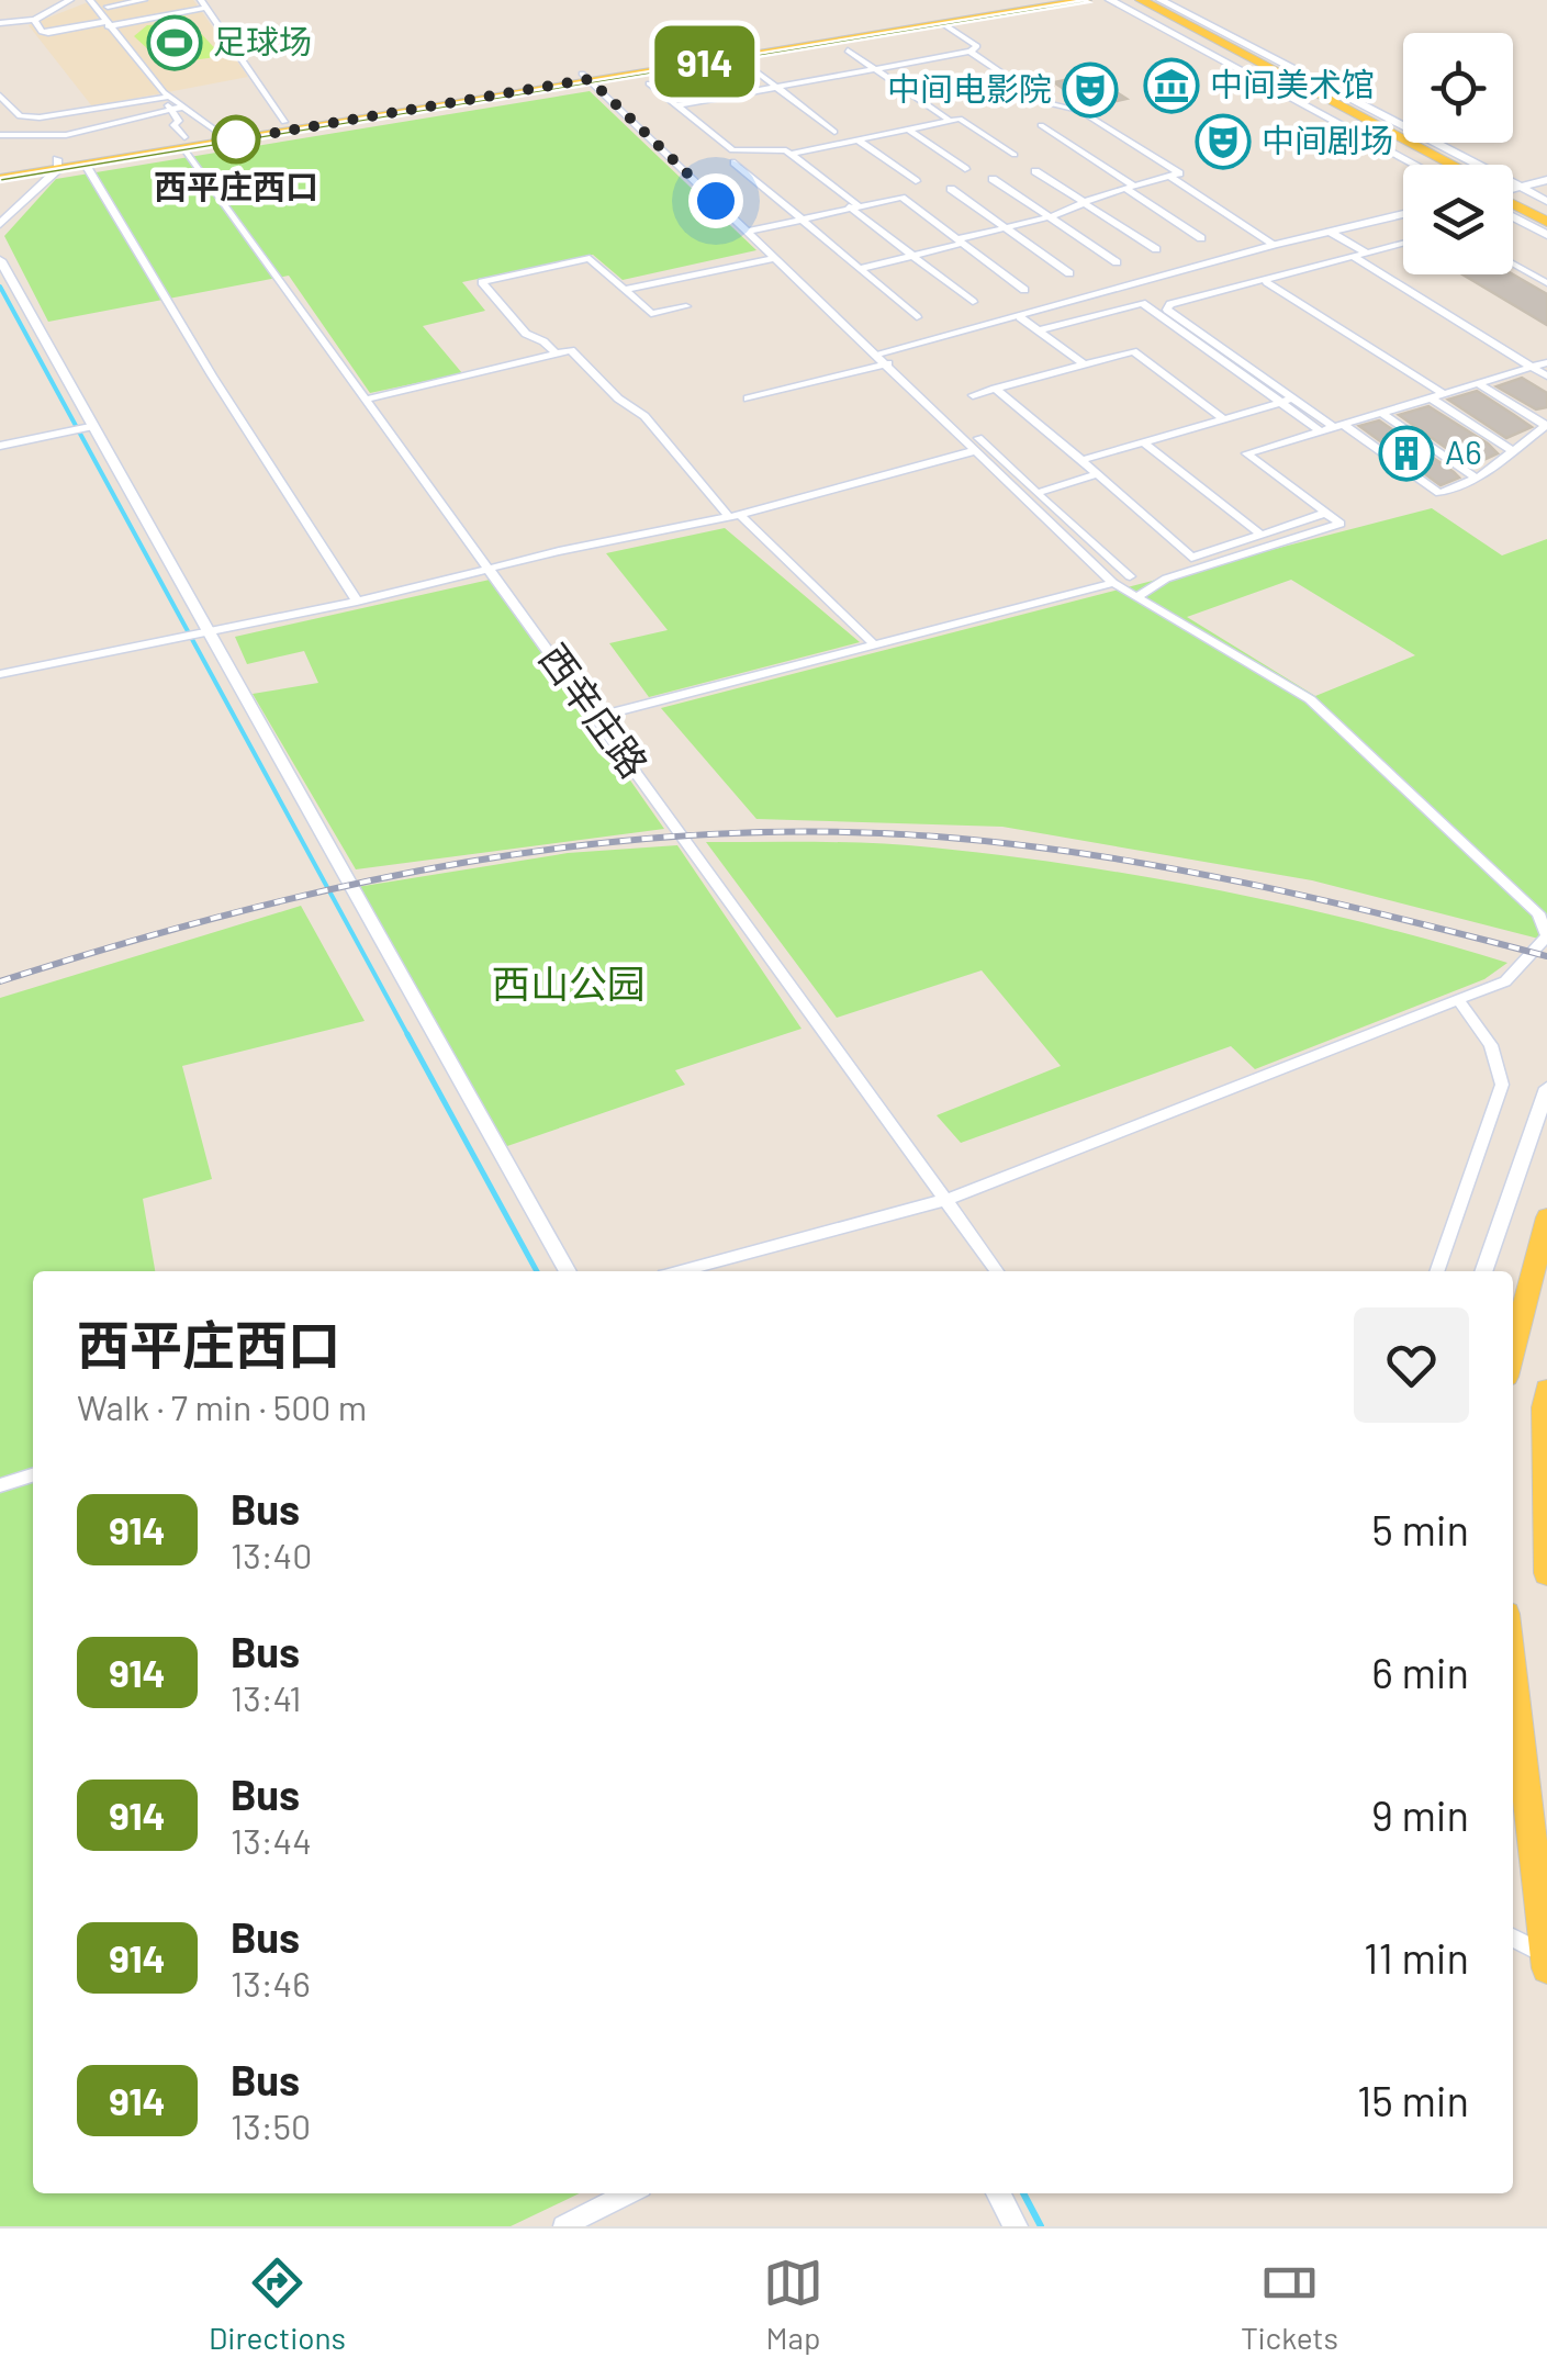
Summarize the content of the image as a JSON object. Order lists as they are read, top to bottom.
{
  "streets": {
    "street": ["西辛庄路"]
  },
  "parks": ["西山公园"],
  "places": {
    "sports": ["足球场"],
    "museum": ["中间美术馆"],
    "theatre": ["中间电影院", "中间剧场"],
    "other": ["西平庄西口"],
    "building": ["A6"]
  },
  "lines": ["bus line 914"],
  "page": {
    "on_map": "914",
    "heading": ["西平庄西口", "Walk · 7 min · 500 m"],
    "list": [
      {
        "mark": "914",
        "name": "Bus",
        "note": "13:40",
        "value": "5 min"
      },
      {
        "mark": "914",
        "name": "Bus",
        "note": "13:41",
        "value": "6 min"
      },
      {
        "mark": "914",
        "name": "Bus",
        "note": "13:44",
        "value": "9 min"
      },
      {
        "mark": "914",
        "name": "Bus",
        "note": "13:46",
        "value": "11 min"
      },
      {
        "mark": "914",
        "name": "Bus",
        "note": "13:50",
        "value": "15 min"
      }
    ],
    "tabs": ["Directions", "Map", "Tickets"]
  }
}
